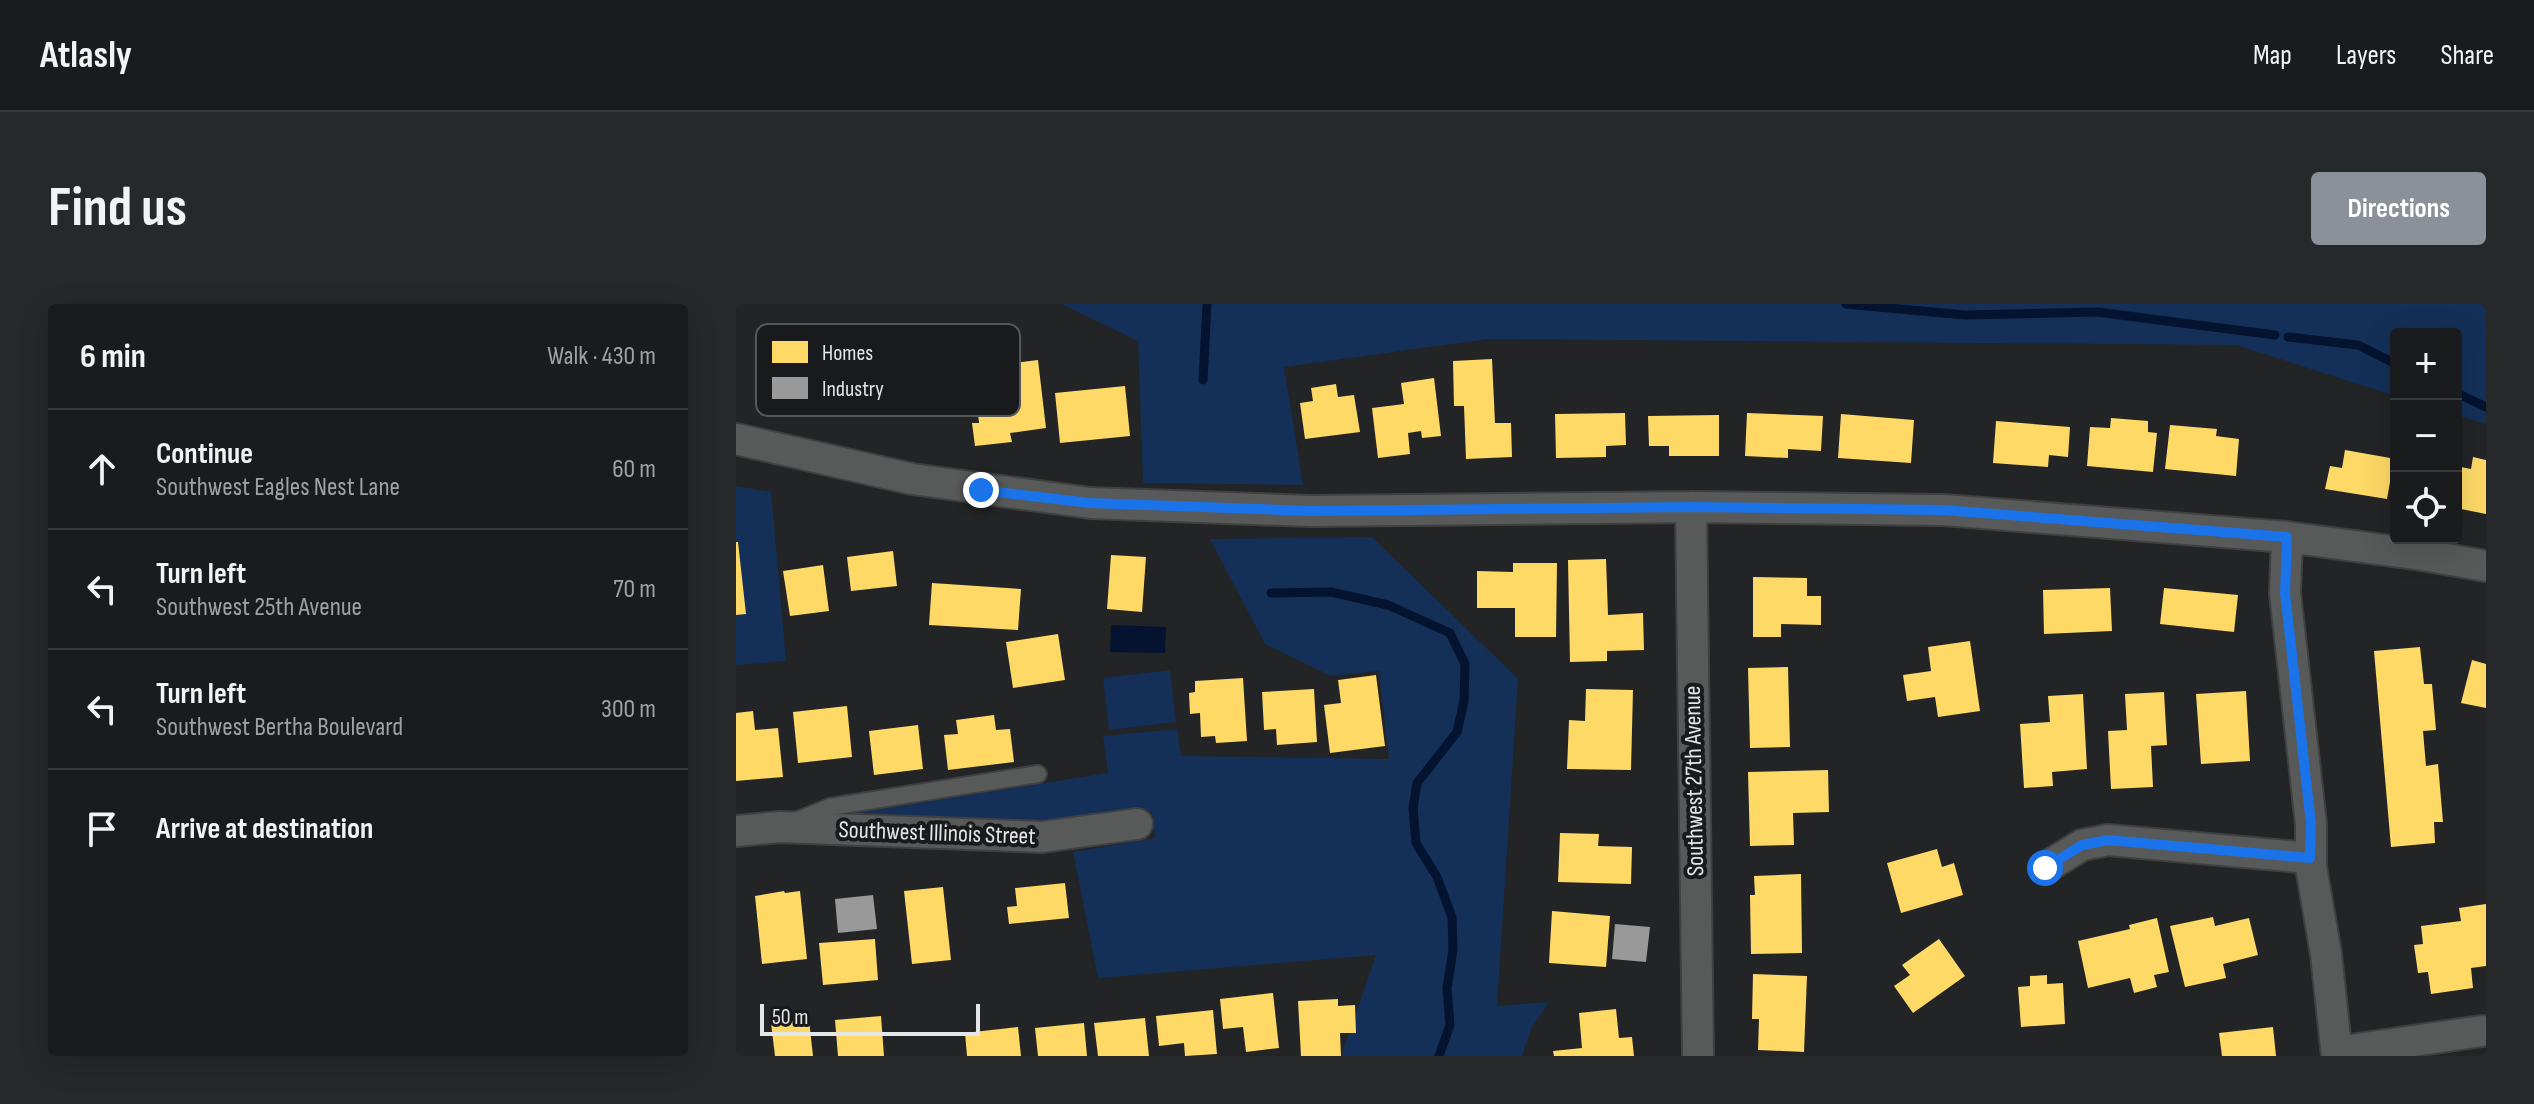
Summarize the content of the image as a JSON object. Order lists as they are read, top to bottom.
{
  "streets": {
    "street": ["Southwest 27th Avenue", "Southwest Illinois Street"]
  },
  "legend": ["Homes", "Industry"],
  "scale_bar": "50 m",
  "page": {
    "header": "Atlasly",
    "nav": ["Map", "Layers", "Share"],
    "buttons": "Directions",
    "title": "Find us",
    "heading": ["6 min", "Walk · 430 m"],
    "map_buttons": ["+", "−"],
    "list": [
      ["Continue", "Southwest Eagles Nest Lane", "60 m"],
      ["Turn left", "Southwest 25th Avenue", "70 m"],
      ["Turn left", "Southwest Bertha Boulevard", "300 m"],
      "Arrive at destination"
    ],
    "scale": "50 m"
  }
}
